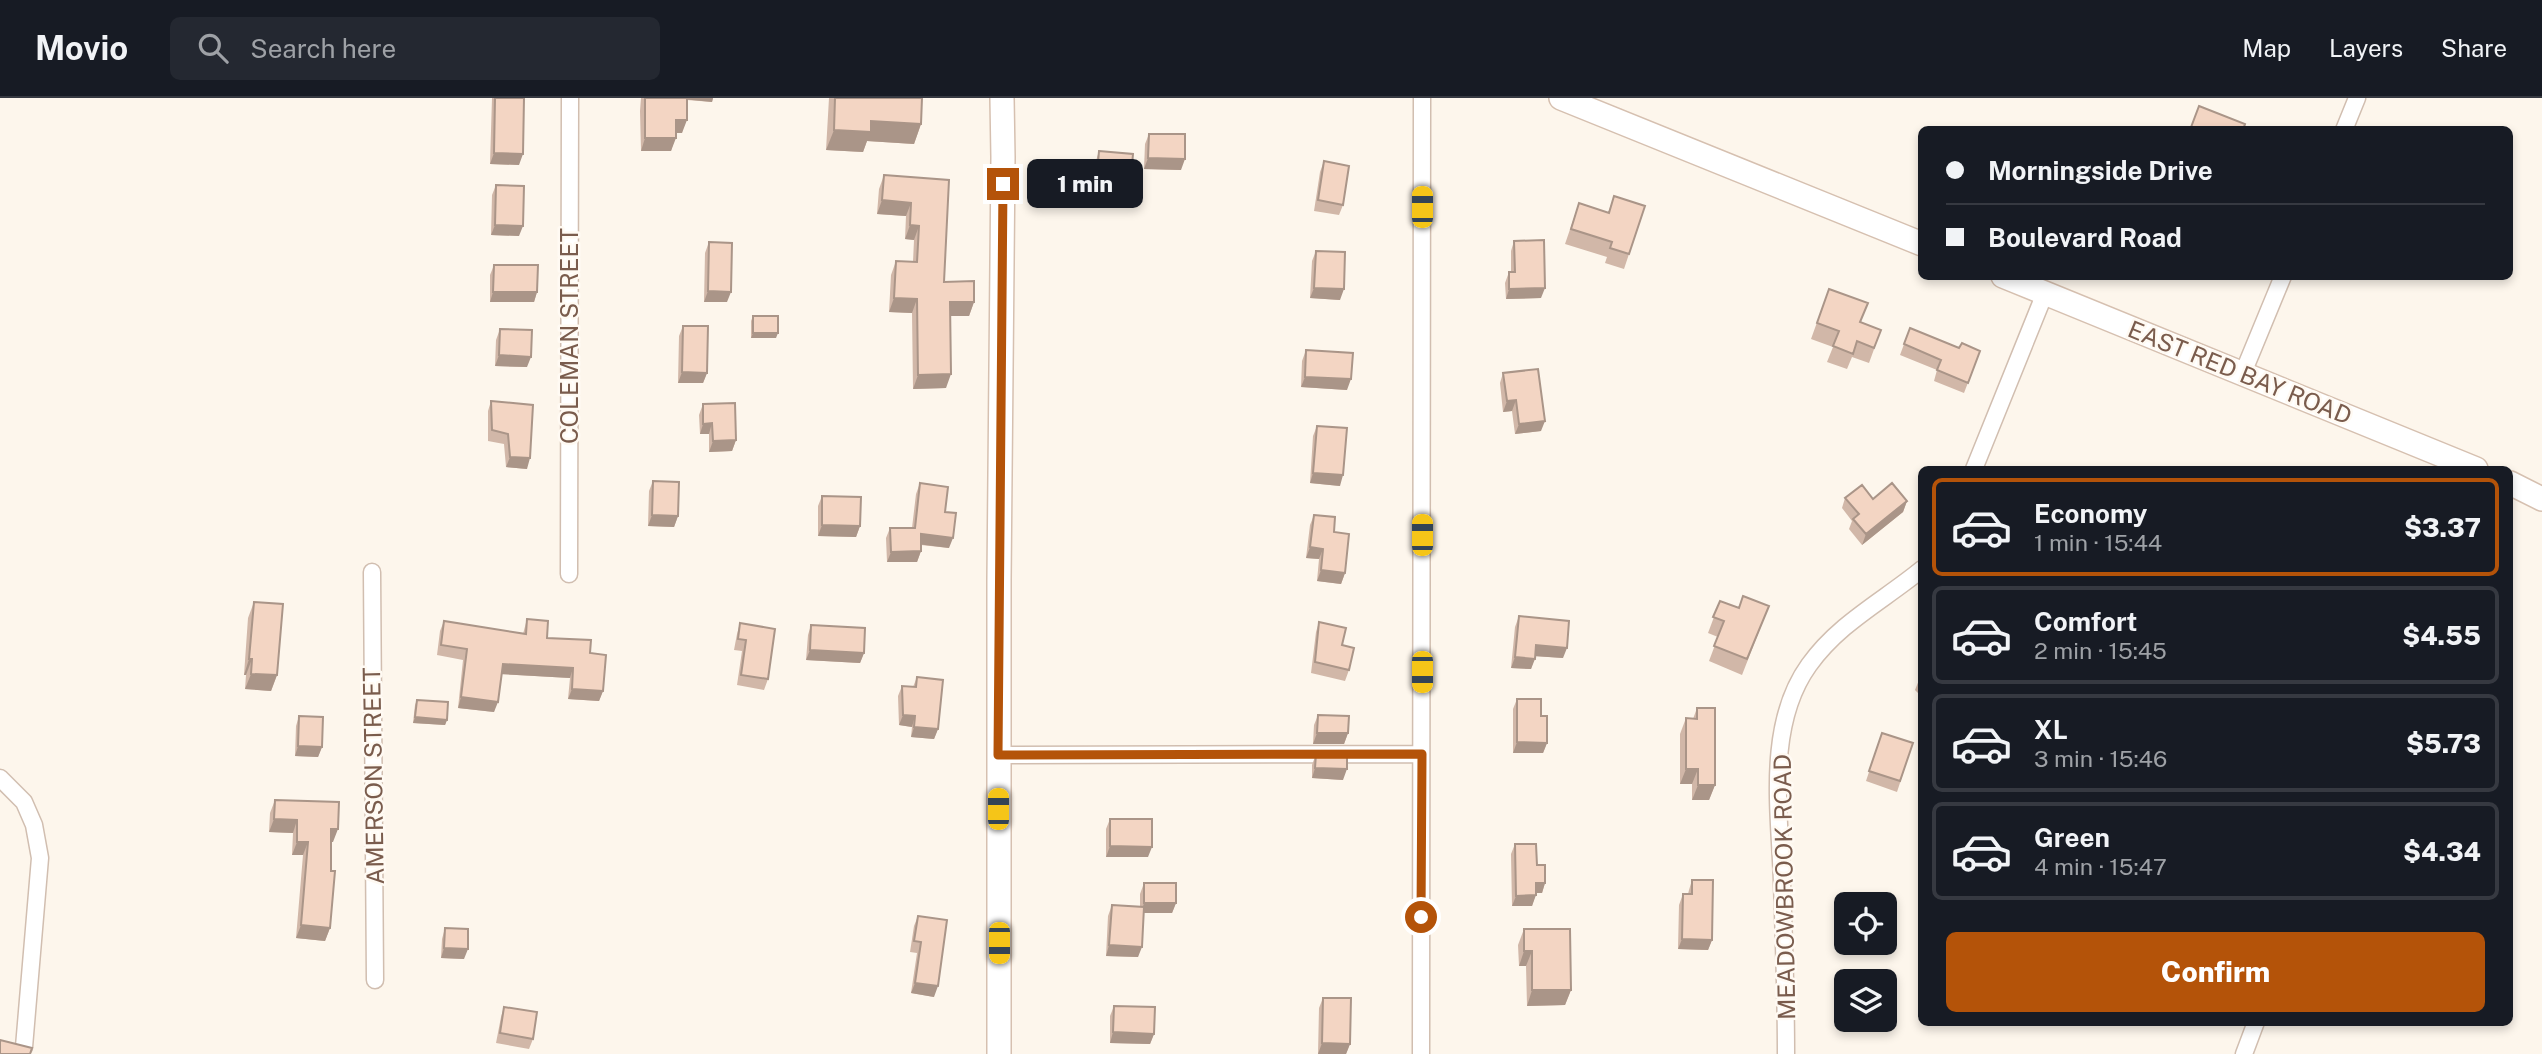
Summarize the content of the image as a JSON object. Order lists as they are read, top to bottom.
{
  "streets": {
    "street": [
      "COLEMAN STREET",
      "EAST RED BAY ROAD",
      "AMERSON STREET",
      "MEADOWBROOK ROAD"
    ]
  },
  "page": {
    "header": "Movio",
    "search": "Search here",
    "nav": ["Map", "Layers", "Share"],
    "banner": ["Morningside Drive", "Boulevard Road"],
    "bubble": "1 min",
    "list": [
      {
        "name": "Economy",
        "note": "1 min · 15:44",
        "value": "$3.37"
      },
      {
        "name": "Comfort",
        "note": "2 min · 15:45",
        "value": "$4.55"
      },
      {
        "name": "XL",
        "note": "3 min · 15:46",
        "value": "$5.73"
      },
      {
        "name": "Green",
        "note": "4 min · 15:47",
        "value": "$4.34"
      }
    ],
    "buttons": "Confirm"
  }
}
